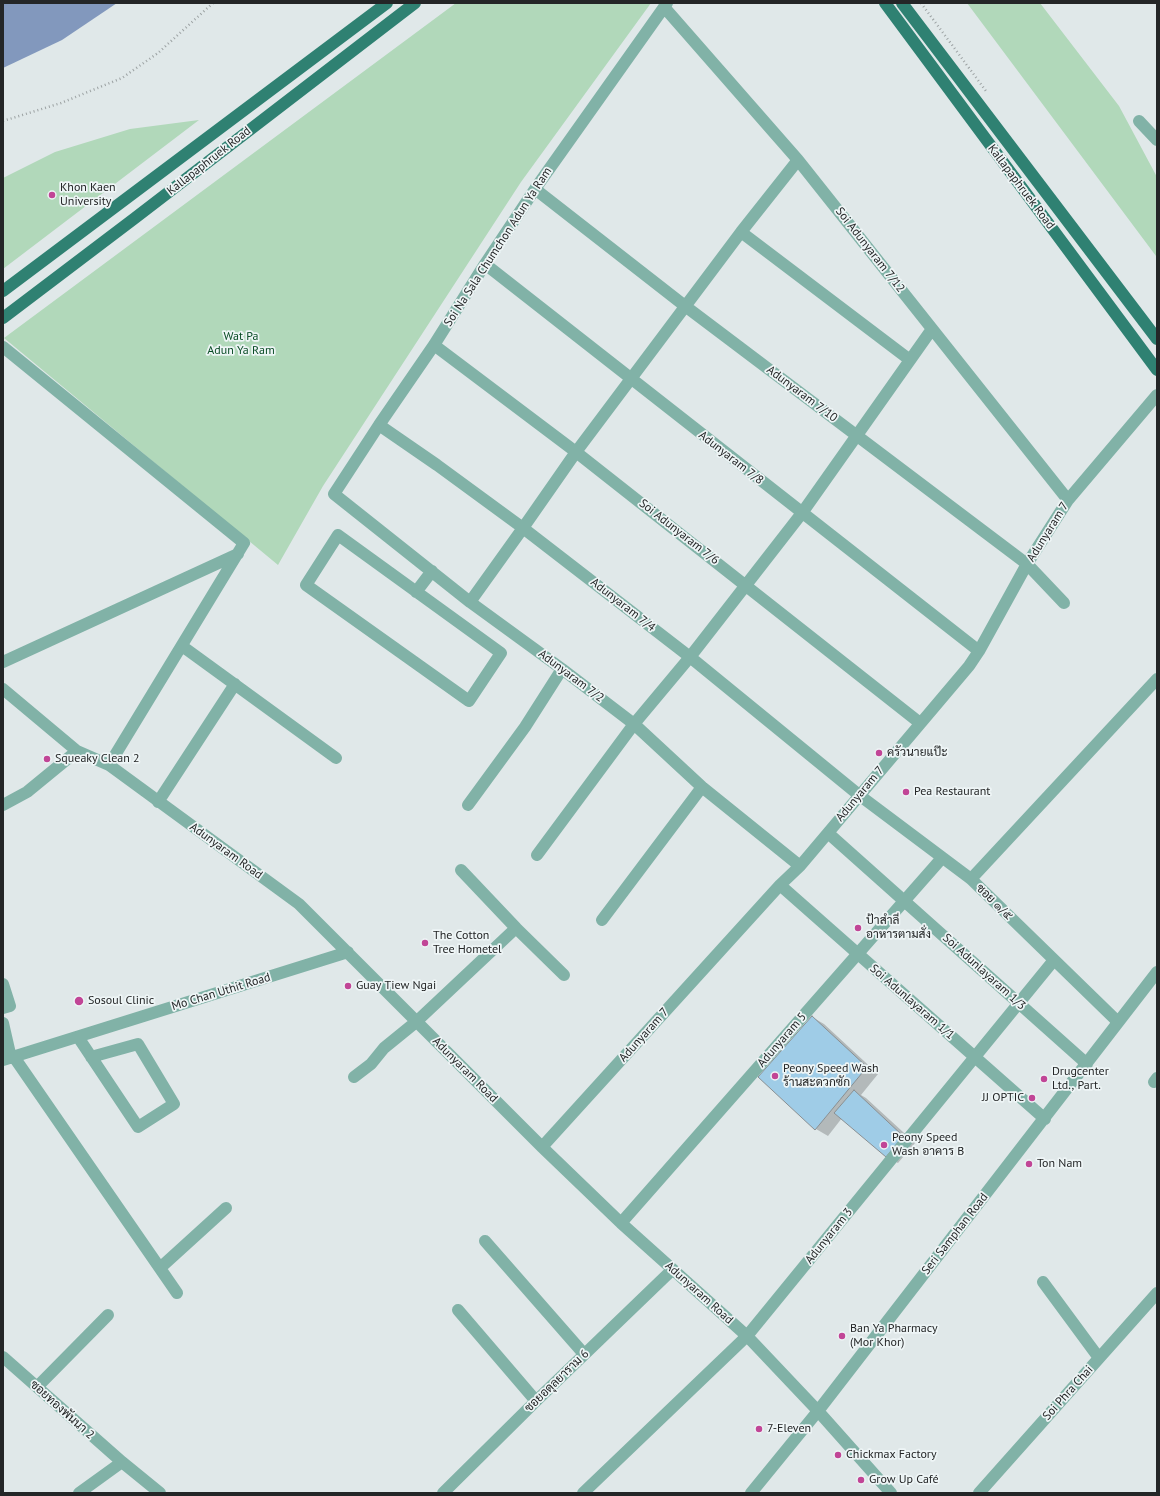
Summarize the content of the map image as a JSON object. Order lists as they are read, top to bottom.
{
  "streets": {
    "main road": ["Kallapaphruek Road"],
    "street": [
      "Soi Na Sala Chumchon Adun Ya Ram",
      "Soi Adunyaram 7/12",
      "Adunyaram 7/10",
      "Adunyaram 7/8",
      "Soi Adunyaram 7/6",
      "Adunyaram 7",
      "Adunyaram 7/4",
      "Adunyaram 7/2",
      "Adunyaram Road",
      "ซอย ๑/๕",
      "Soi Adunlayaram 1/3",
      "Mo Chan Uthit Road",
      "Soi Adunlayaram 1/1",
      "Adunyaram 5",
      "Seri Samphan Road",
      "Adunyaram 3",
      "ซอยอดุลยาราม 6",
      "Soi Phra Chai",
      "ซอยทองพันนา 2"
    ]
  },
  "crossings": [
    ["Soi Na Sala Chumchon Adun Ya Ram", "Soi Adunyaram 7/12"],
    ["Soi Na Sala Chumchon Adun Ya Ram", "Adunyaram 7/10"],
    ["Soi Na Sala Chumchon Adun Ya Ram", "Adunyaram 7/8"],
    ["Soi Na Sala Chumchon Adun Ya Ram", "Soi Adunyaram 7/6"],
    ["Soi Na Sala Chumchon Adun Ya Ram", "Adunyaram 7/4"],
    ["Soi Na Sala Chumchon Adun Ya Ram", "Adunyaram 7/2"],
    ["Soi Adunyaram 7/12", "Adunyaram 7"],
    ["Adunyaram 7/10", "Adunyaram 7"],
    ["Adunyaram 7/8", "Adunyaram 7"],
    ["Soi Adunyaram 7/6", "Adunyaram 7"],
    ["Adunyaram 7", "Adunyaram 7/4"],
    ["Adunyaram 7", "Adunyaram 7/2"],
    ["Adunyaram 7", "Adunyaram Road"],
    ["Adunyaram 7", "ซอย ๑/๕"],
    ["Adunyaram 7", "Soi Adunlayaram 1/3"],
    ["Adunyaram 7", "Soi Adunlayaram 1/1"],
    ["Adunyaram 7/4", "ซอย ๑/๕"],
    ["Adunyaram Road", "Mo Chan Uthit Road"],
    ["Adunyaram Road", "Adunyaram 5"],
    ["Adunyaram Road", "Seri Samphan Road"],
    ["Adunyaram Road", "Adunyaram 3"],
    ["Adunyaram Road", "ซอยอดุลยาราม 6"],
    ["ซอย ๑/๕", "Adunyaram 5"],
    ["ซอย ๑/๕", "Seri Samphan Road"],
    ["ซอย ๑/๕", "Adunyaram 3"],
    ["Soi Adunlayaram 1/3", "Adunyaram 5"],
    ["Soi Adunlayaram 1/3", "Seri Samphan Road"],
    ["Soi Adunlayaram 1/3", "Adunyaram 3"],
    ["Soi Adunlayaram 1/1", "Adunyaram 5"],
    ["Soi Adunlayaram 1/1", "Seri Samphan Road"],
    ["Soi Adunlayaram 1/1", "Adunyaram 3"]
  ],
  "parks": ["Wat Pa Adun Ya Ram"],
  "places": [
    "Khon Kaen University",
    "ครัวนายแป๊ะ",
    "Squeaky Clean 2",
    "Pea Restaurant",
    "ป้าสำลี อาหารตามสั่ง",
    "The Cotton Tree Hometel",
    "Guay Tiew Ngai",
    "Sosoul Clinic",
    "Peony Speed Wash ร้านสะดวกซัก",
    "Drugcenter Ltd., Part.",
    "JJ OPTIC",
    "Peony Speed Wash อาคาร B",
    "Ton Nam",
    "Ban Ya Pharmacy (Mor Khor)",
    "7-Eleven",
    "Chickmax Factory",
    "Grow Up Café"
  ]
}
